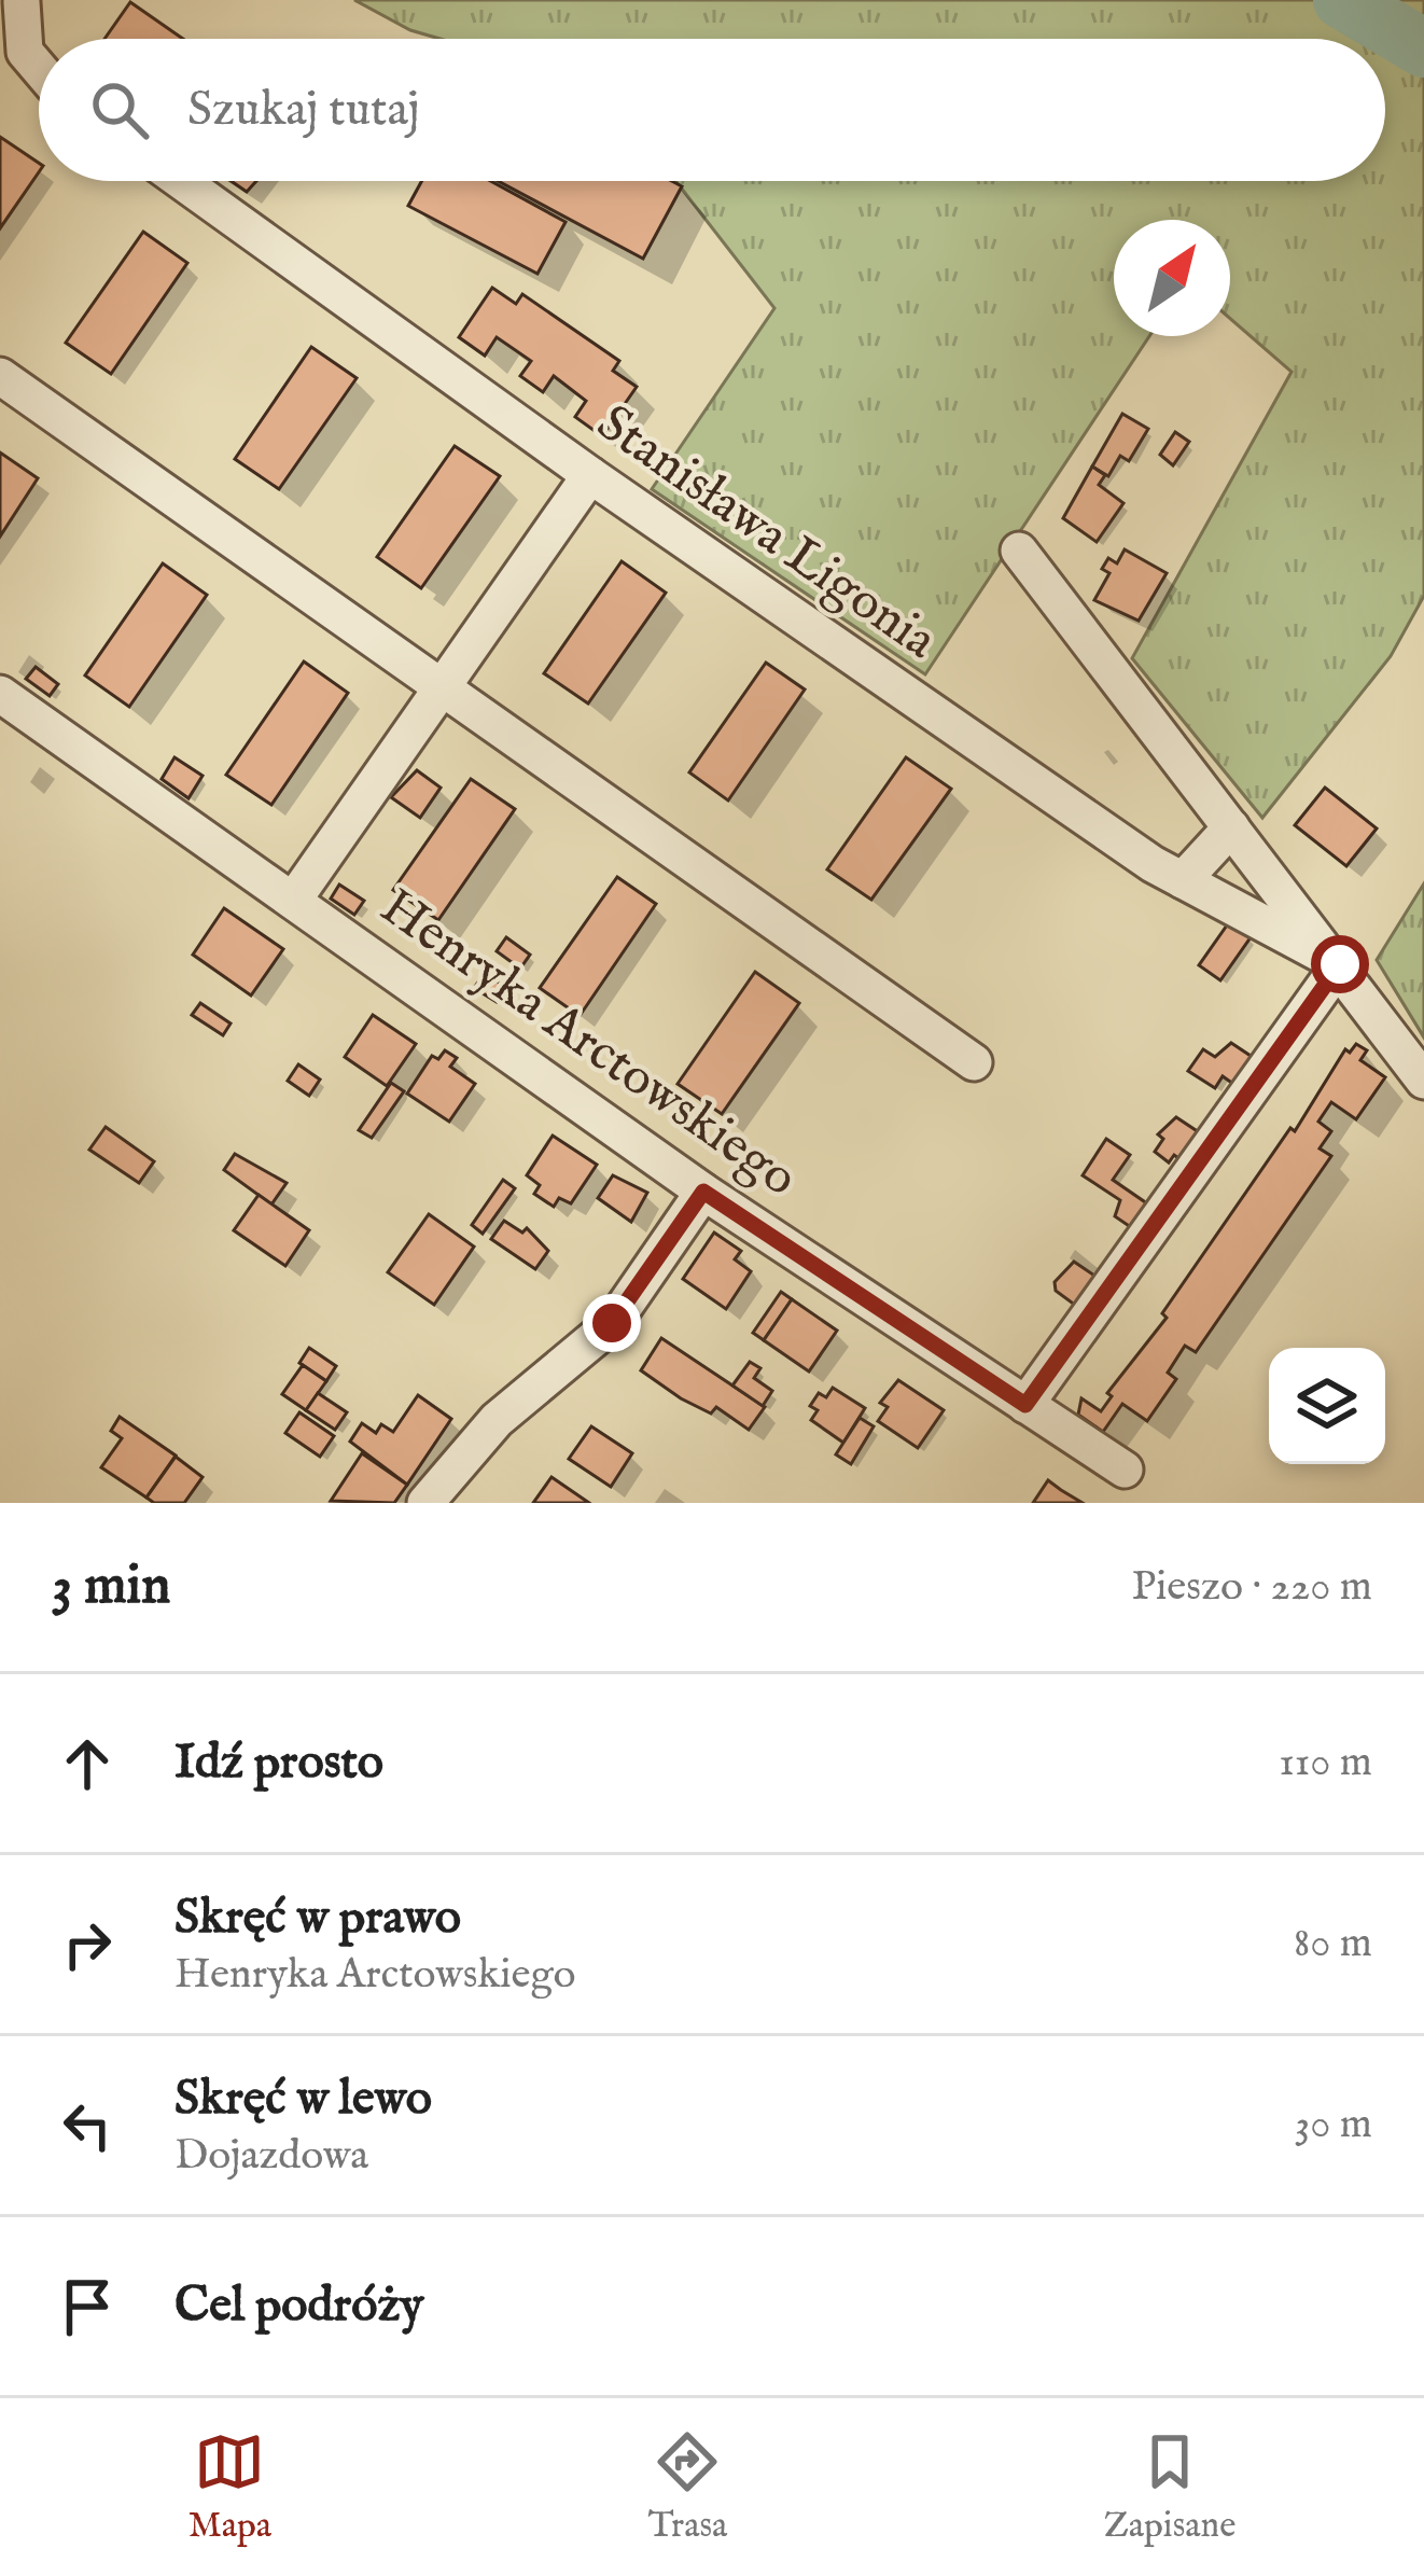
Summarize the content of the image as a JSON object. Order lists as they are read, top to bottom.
{
  "streets": {
    "street": ["Stanisława Ligonia", "Henryka Arctowskiego"]
  },
  "north": "top right",
  "page": {
    "search": "Szukaj tutaj",
    "heading": ["3 min", "Pieszo · 220 m"],
    "list": [
      ["Idź prosto", "110 m"],
      ["Skręć w prawo", "Henryka Arctowskiego", "80 m"],
      ["Skręć w lewo", "Dojazdowa", "30 m"],
      "Cel podróży"
    ],
    "nav": ["Mapa", "Trasa", "Zapisane"]
  }
}
